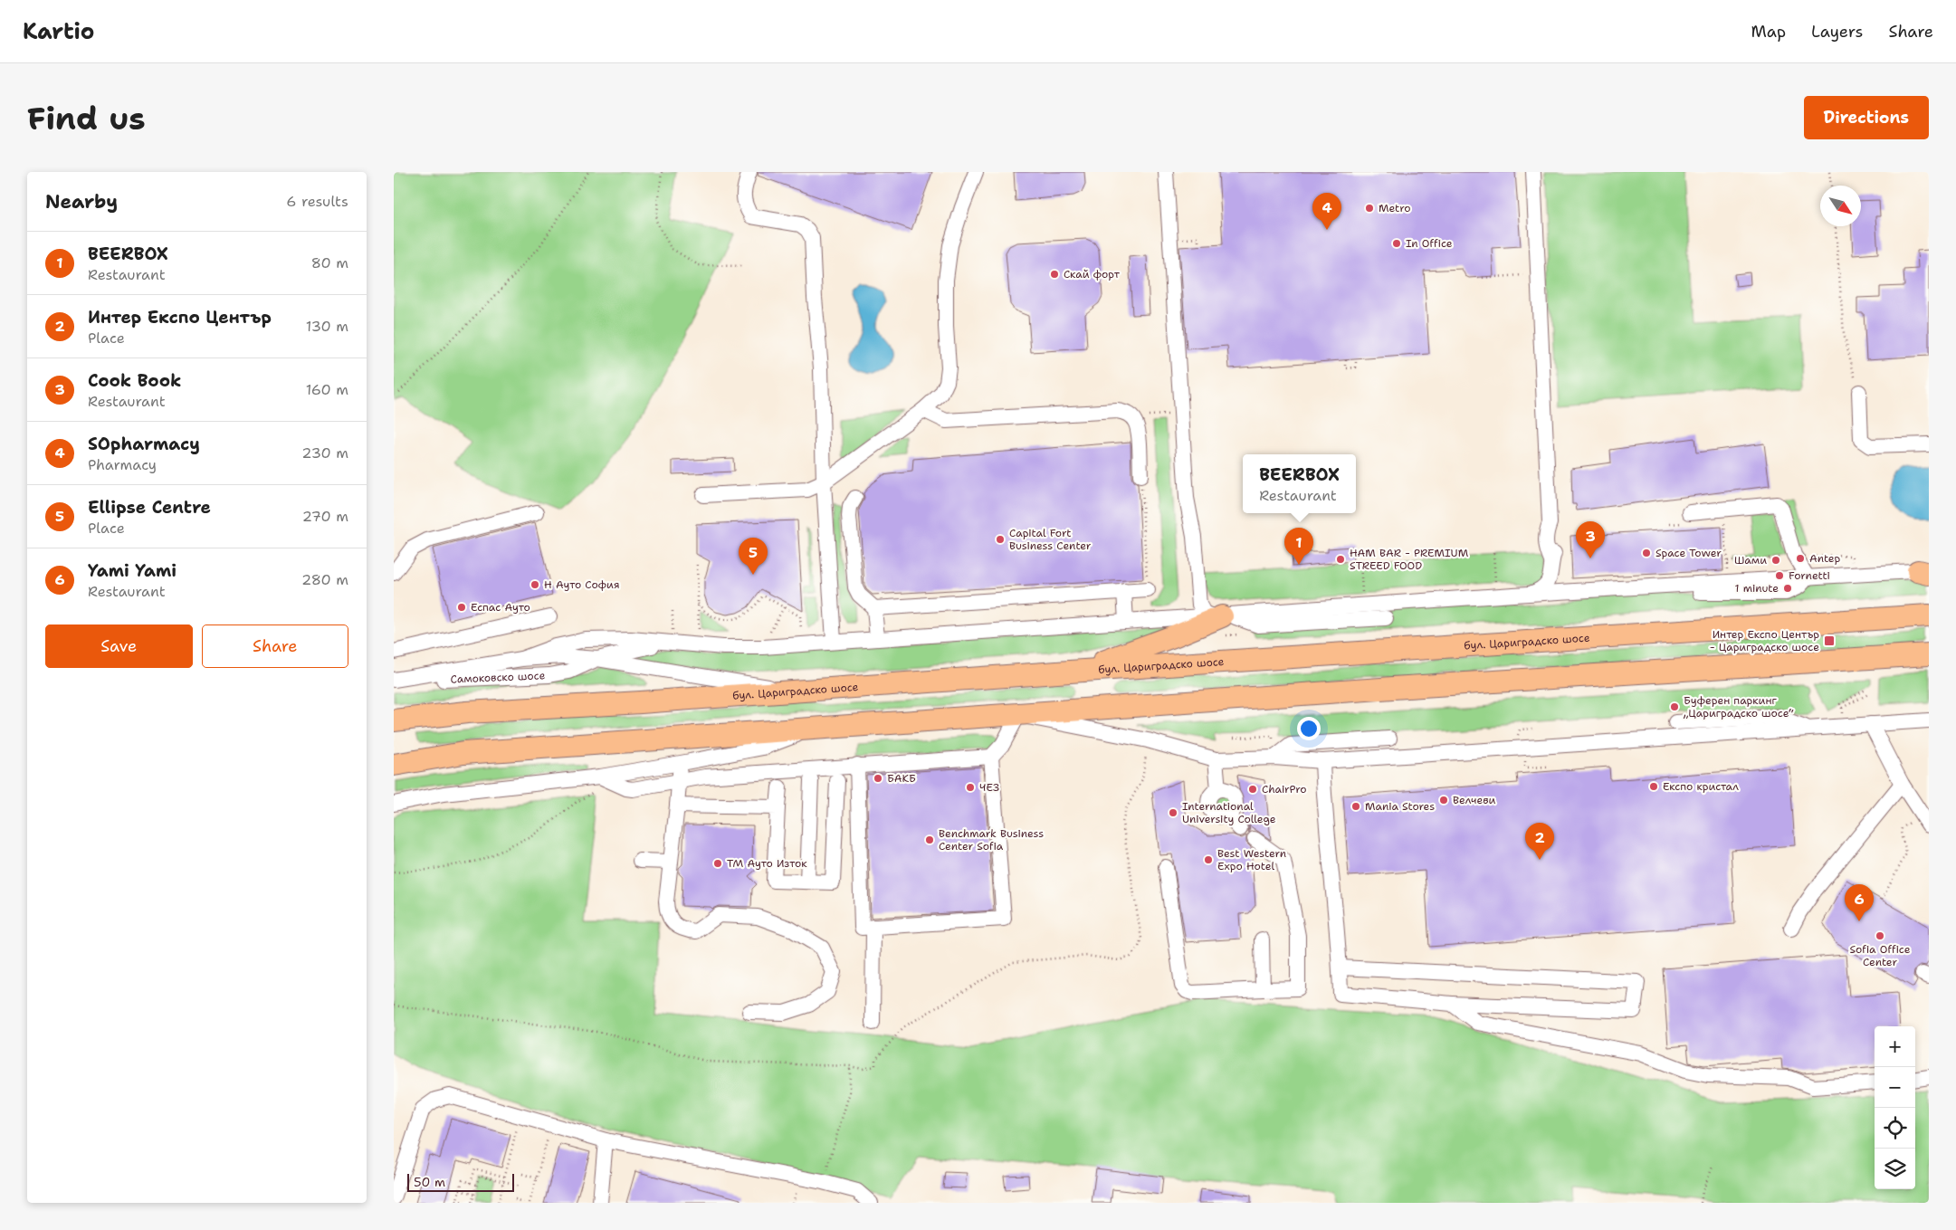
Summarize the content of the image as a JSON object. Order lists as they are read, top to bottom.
{
  "streets": {
    "highway": ["бул. Цариградско шосе"],
    "street": ["Самоковско шосе"]
  },
  "crossings": [
    ["бул. Цариградско шосе", "Самоковско шосе"]
  ],
  "places": {
    "other": [
      "Metro",
      "In Office",
      "Скай форт",
      "Capital Fort Business Center",
      "Space Tower",
      "Antep",
      "HAM BAR - PREMIUM STREED FOOD",
      "Шами",
      "Fornetti",
      "Н Ауто София",
      "1 minute",
      "Еспас Ауто",
      "Буферен паркинг „Цариградско шосе“",
      "БАКБ",
      "Експо кристал",
      "ЧЕЗ",
      "ChairPro",
      "Велчеви",
      "Mania Stores",
      "International University College",
      "Benchmark Business Center Sofia",
      "Best Western Expo Hotel",
      "ТМ Ауто Изток",
      "Sofia Office Center"
    ],
    "transit": ["Интер Експо Център - Цариградско шосе"]
  },
  "scale_bar": "50 m",
  "north": "bottom right",
  "page": {
    "header": "Kartio",
    "nav": ["Map", "Layers", "Share"],
    "buttons": [
      "Directions",
      ["Save", "Share"]
    ],
    "title": "Find us",
    "heading": ["Nearby", "6 results"],
    "pins": [
      "4",
      "3",
      "1",
      "5",
      "2",
      "6"
    ],
    "list": [
      {
        "mark": "1",
        "name": "BEERBOX",
        "note": "Restaurant",
        "value": "80 m"
      },
      {
        "mark": "2",
        "name": "Интер Експо Център",
        "note": "Place",
        "value": "130 m"
      },
      {
        "mark": "3",
        "name": "Cook Book",
        "note": "Restaurant",
        "value": "160 m"
      },
      {
        "mark": "4",
        "name": "SOpharmacy",
        "note": "Pharmacy",
        "value": "230 m"
      },
      {
        "mark": "5",
        "name": "Ellipse Centre",
        "note": "Place",
        "value": "270 m"
      },
      {
        "mark": "6",
        "name": "Yami Yami",
        "note": "Restaurant",
        "value": "280 m"
      }
    ],
    "popup": ["BEERBOX", "Restaurant"],
    "map_buttons": ["+", "−"],
    "scale": "50 m"
  }
}
